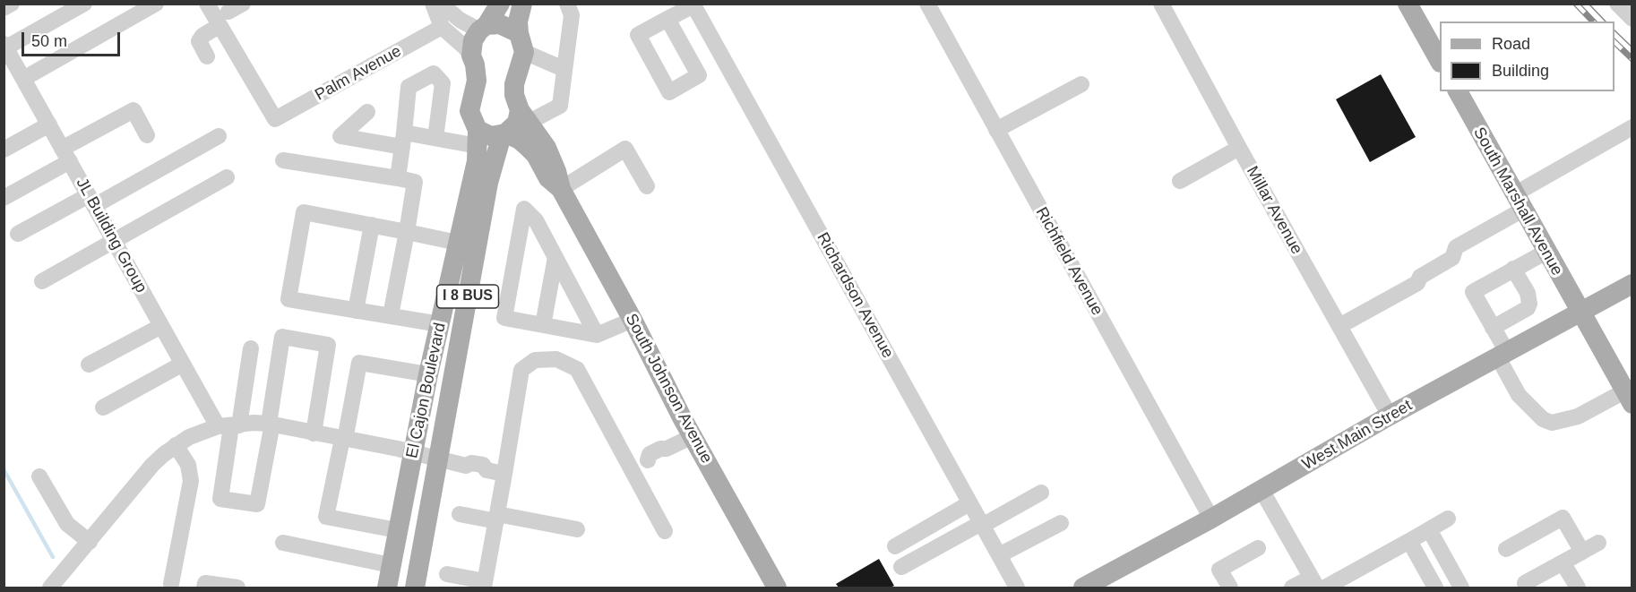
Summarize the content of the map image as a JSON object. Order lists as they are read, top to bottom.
{
  "streets": {
    "main road": [
      "South Marshall Avenue",
      "I 8 BUS",
      "South Johnson Avenue",
      "El Cajon Boulevard",
      "West Main Street"
    ],
    "street": [
      "Palm Avenue",
      "Millar Avenue",
      "JL Building Group",
      "Richfield Avenue",
      "Richardson Avenue"
    ]
  },
  "crossings": [
    ["South Marshall Avenue", "West Main Street"],
    ["Millar Avenue", "West Main Street"],
    ["Richfield Avenue", "West Main Street"],
    ["I 8 BUS", "South Johnson Avenue"],
    ["I 8 BUS", "El Cajon Boulevard"],
    ["South Johnson Avenue", "El Cajon Boulevard"]
  ],
  "legend": ["Road", "Building"],
  "scale_bar": "50 m"
}
